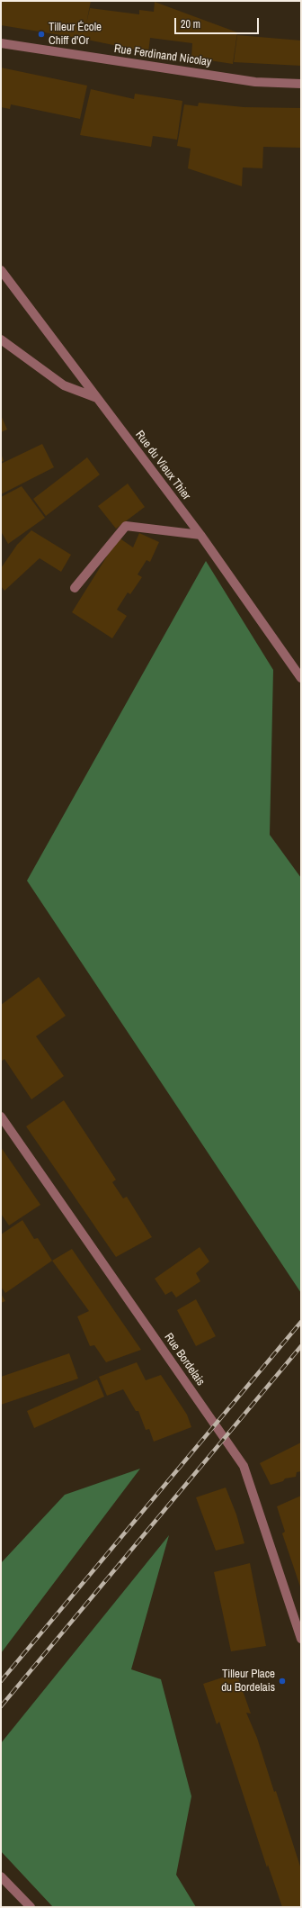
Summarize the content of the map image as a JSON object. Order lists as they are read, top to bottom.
{
  "streets": {
    "street": ["Rue Ferdinand Nicolay", "Rue du Vieux Thier", "Rue Bordelais"]
  },
  "places": ["Tilleur École Chiff d'Or", "Tilleur Place du Bordelais"],
  "scale_bar": "20 m"
}
